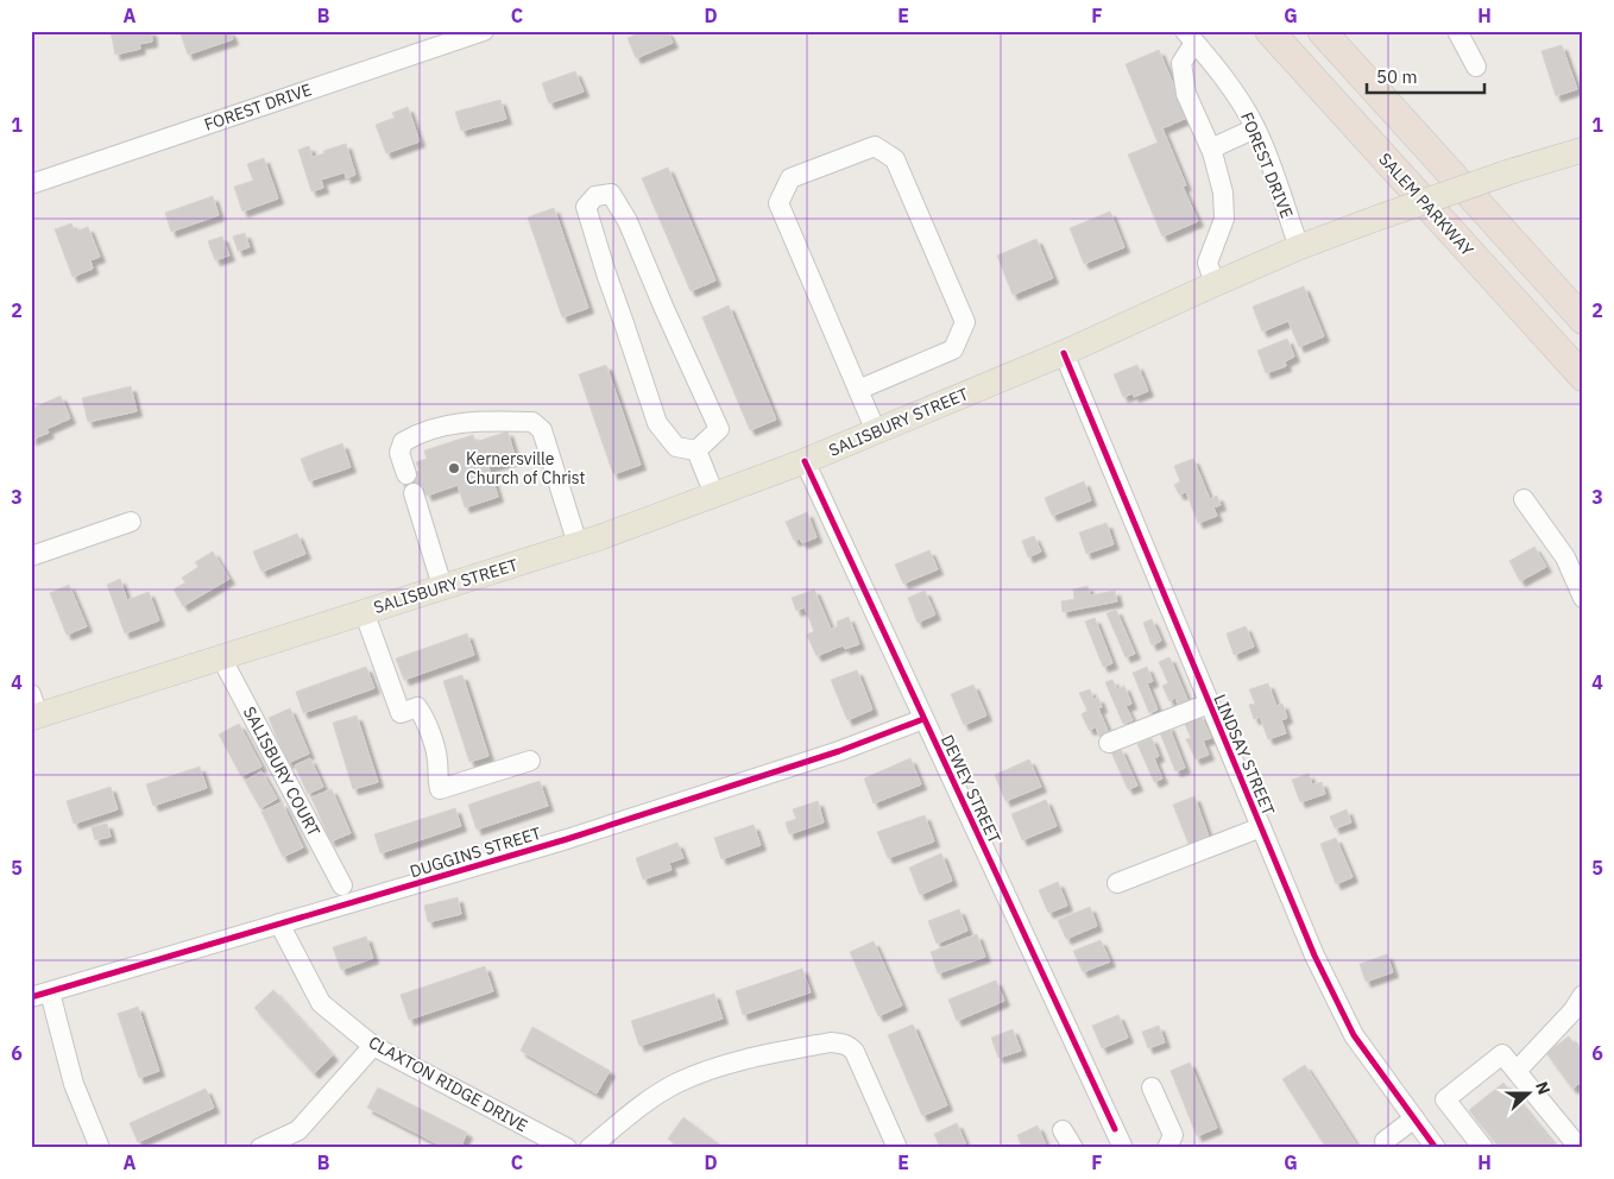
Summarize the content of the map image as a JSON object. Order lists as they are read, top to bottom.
{
  "streets": {
    "highway": ["SALEM PARKWAY"],
    "main road": ["SALISBURY STREET"],
    "street": [
      "FOREST DRIVE",
      "LINDSAY STREET",
      "SALISBURY COURT",
      "DEWEY STREET",
      "DUGGINS STREET",
      "CLAXTON RIDGE DRIVE"
    ]
  },
  "crossings": [
    ["FOREST DRIVE", "SALISBURY STREET"],
    ["SALISBURY STREET", "LINDSAY STREET"],
    ["SALISBURY STREET", "SALISBURY COURT"],
    ["SALISBURY STREET", "DEWEY STREET"],
    ["DEWEY STREET", "DUGGINS STREET"],
    ["DUGGINS STREET", "CLAXTON RIDGE DRIVE"]
  ],
  "places": ["Kernersville Church of Christ"],
  "scale_bar": "50 m",
  "north": "right",
  "grid": {
    "columns": [
      "A",
      "B",
      "C",
      "D",
      "E",
      "F",
      "G",
      "H"
    ],
    "rows": [
      "1",
      "2",
      "3",
      "4",
      "5",
      "6"
    ]
  }
}
